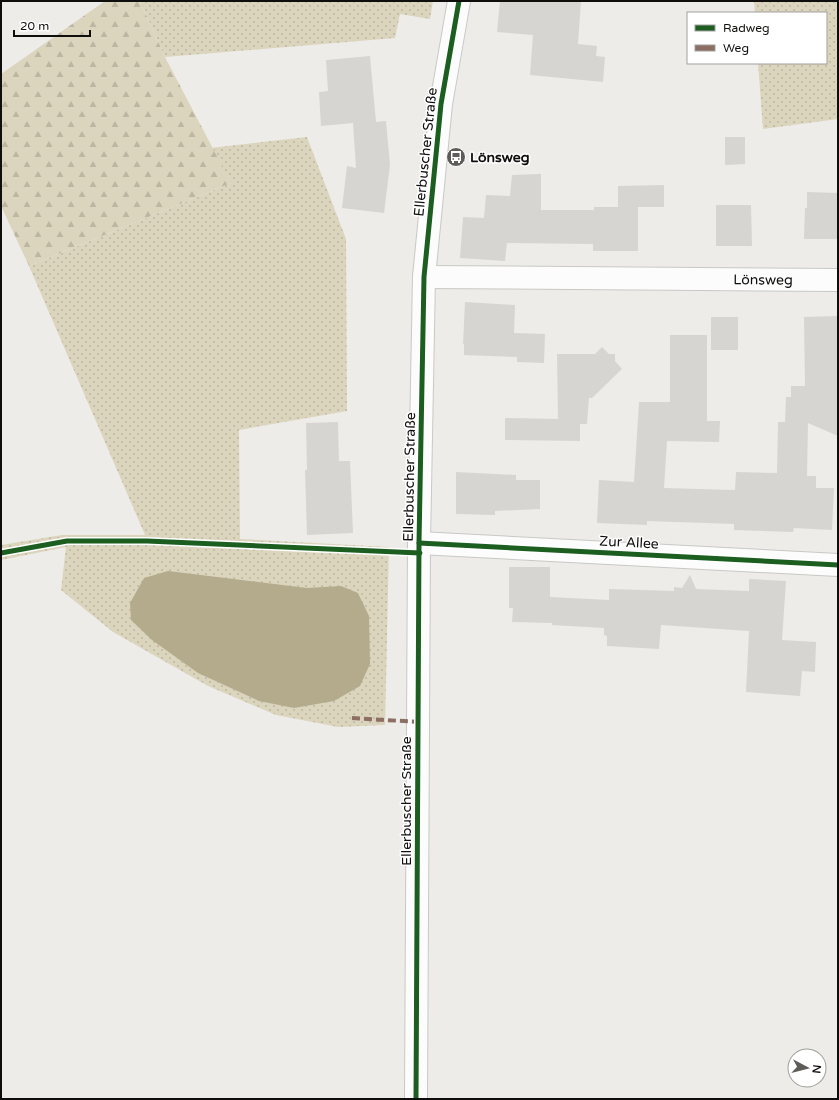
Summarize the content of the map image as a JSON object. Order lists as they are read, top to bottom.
{
  "streets": {
    "main road": ["Ellerbuscher Straße", "Lönsweg", "Zur Allee"]
  },
  "crossings": [
    ["Ellerbuscher Straße", "Lönsweg"],
    ["Ellerbuscher Straße", "Zur Allee"]
  ],
  "places": {
    "bus stop": ["Lönsweg"]
  },
  "legend": ["Radweg", "Weg"],
  "scale_bar": "20 m",
  "north": "right"
}
